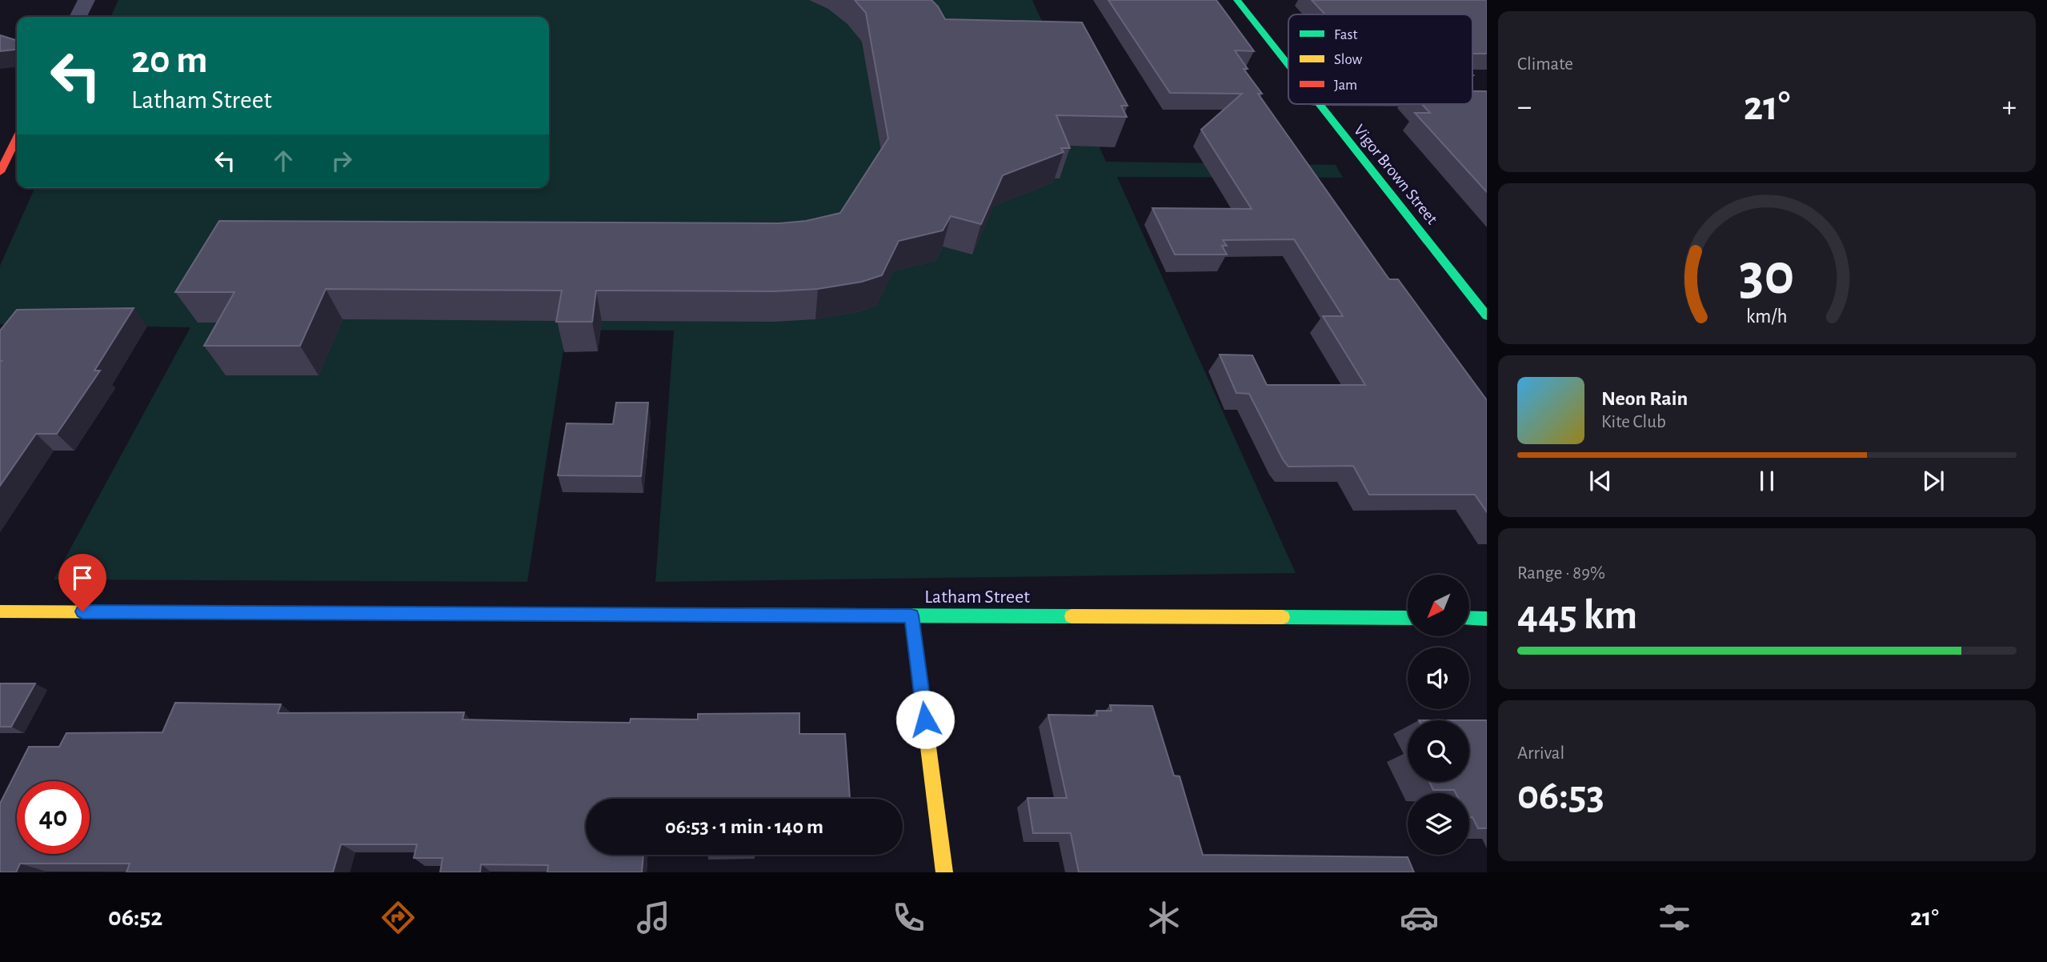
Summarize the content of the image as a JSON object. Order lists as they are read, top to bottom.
{
  "streets": {
    "main road": ["Vigor Brown Street", "Latham Street"]
  },
  "legend": ["Fast", "Slow", "Jam"],
  "north": "bottom left",
  "page": {
    "tile": [
      "Climate",
      ["Range · 89%", "445 km"],
      ["Arrival", "06:53"]
    ],
    "turn": ["20 m", "Latham Street"],
    "heat": ["−", "21°", "+"],
    "song": ["Neon Rain", "Kite Club"],
    "limit": "40",
    "trip": "06:53 · 1 min · 140 m",
    "tabs": ["06:52", "21°"],
    "gauge": ["30", "km/h"]
  }
}
